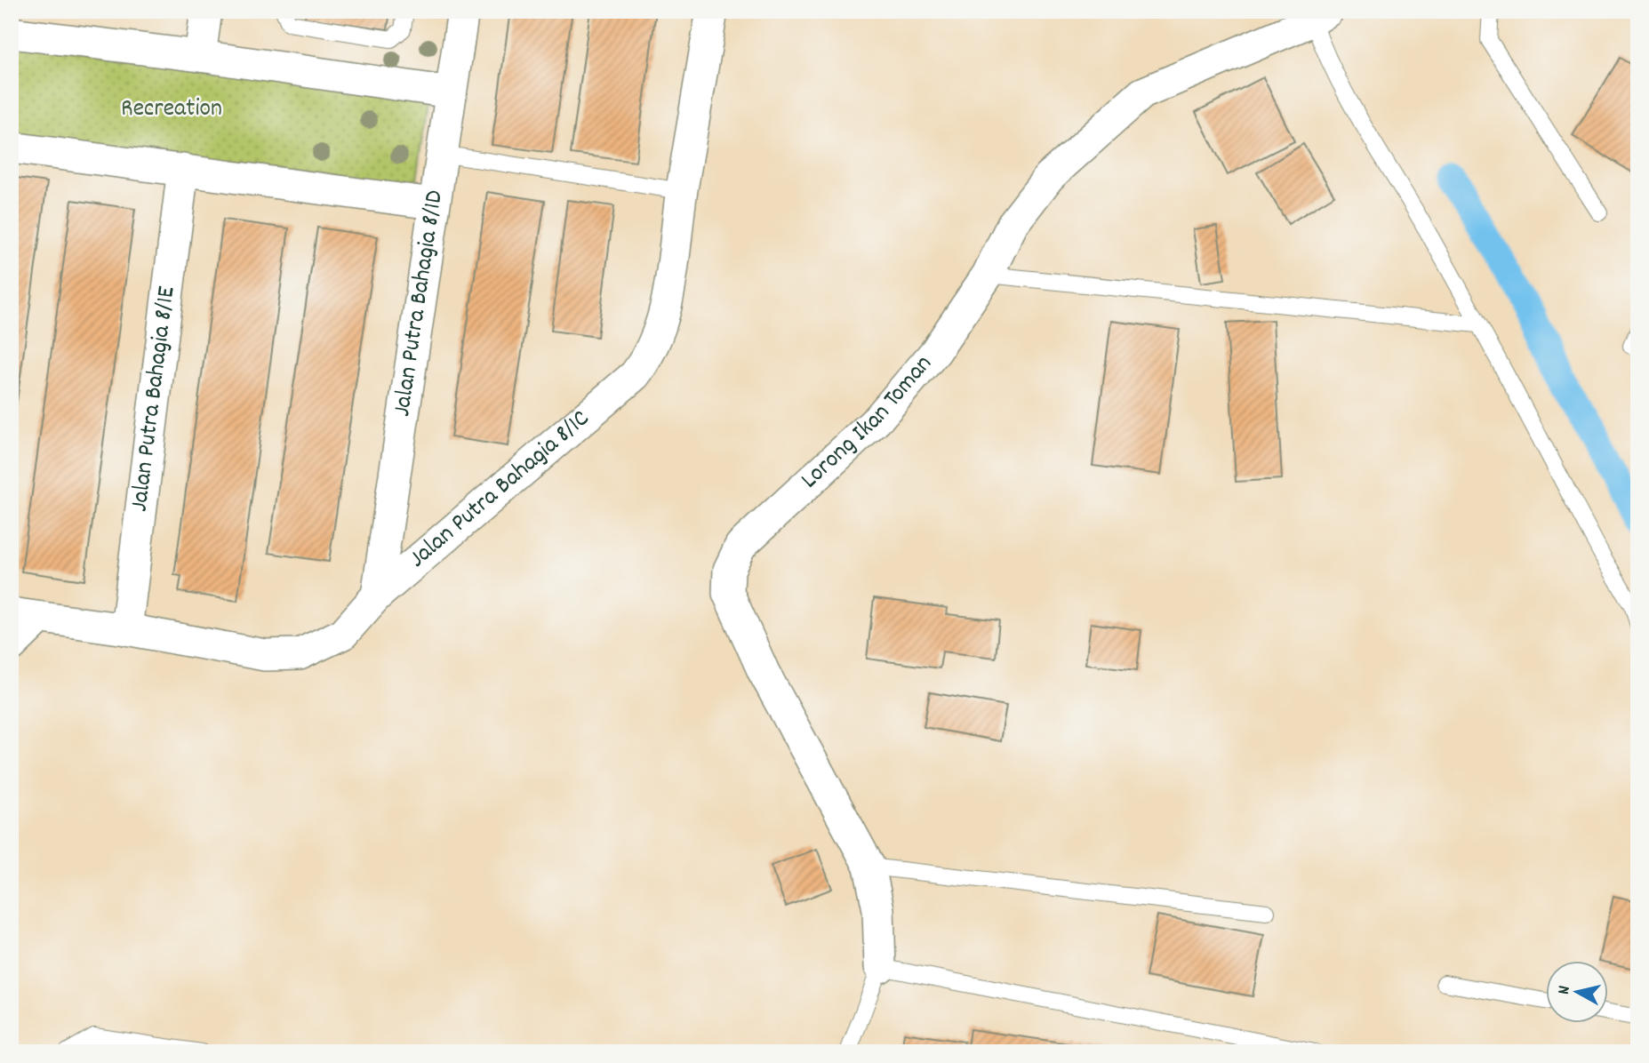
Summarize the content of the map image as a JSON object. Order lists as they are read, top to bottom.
{
  "streets": {
    "street": [
      "Jalan Putra Bahagia 8/1D",
      "Jalan Putra Bahagia 8/1E",
      "Lorong Ikan Toman",
      "Jalan Putra Bahagia 8/1C"
    ]
  },
  "crossings": [
    ["Jalan Putra Bahagia 8/1D", "Jalan Putra Bahagia 8/1C"],
    ["Jalan Putra Bahagia 8/1E", "Jalan Putra Bahagia 8/1C"]
  ],
  "parks": ["Recreation"],
  "north": "left"
}
